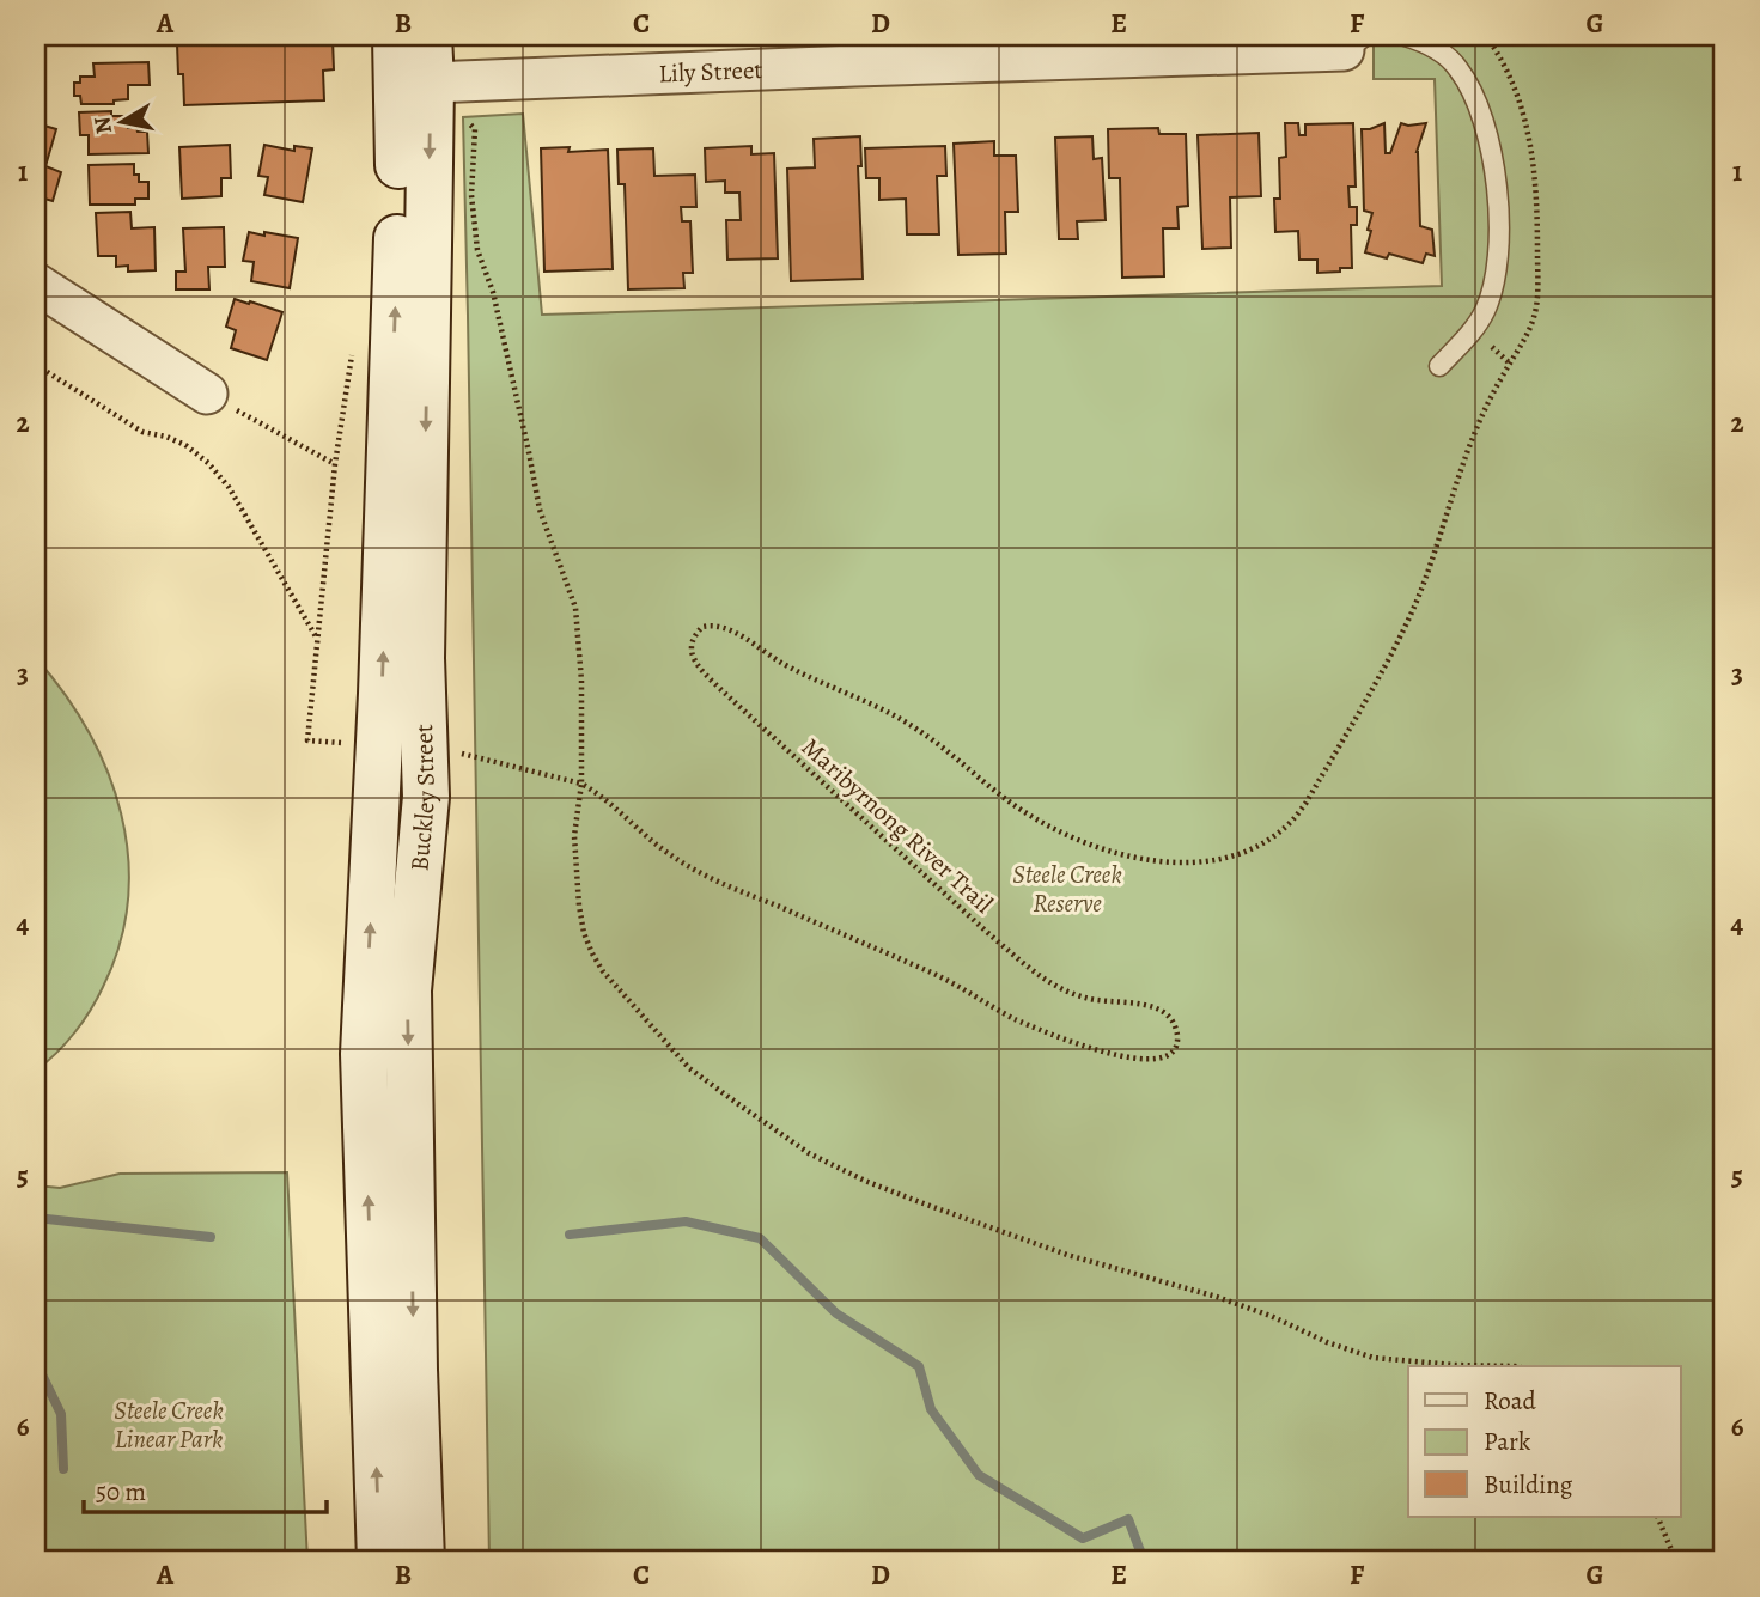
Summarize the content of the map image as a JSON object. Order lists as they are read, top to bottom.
{
  "streets": {
    "main road": ["Buckley Street"],
    "street": ["Lily Street"],
    "path": ["Maribyrnong River Trail"]
  },
  "crossings": [
    ["Lily Street", "Buckley Street"]
  ],
  "parks": ["Steele Creek Reserve", "Steele Creek Linear Park"],
  "legend": ["Road", "Park", "Building"],
  "scale_bar": "50 m",
  "north": "left",
  "grid": {
    "columns": [
      "A",
      "B",
      "C",
      "D",
      "E",
      "F",
      "G"
    ],
    "rows": [
      "1",
      "2",
      "3",
      "4",
      "5",
      "6"
    ]
  }
}
